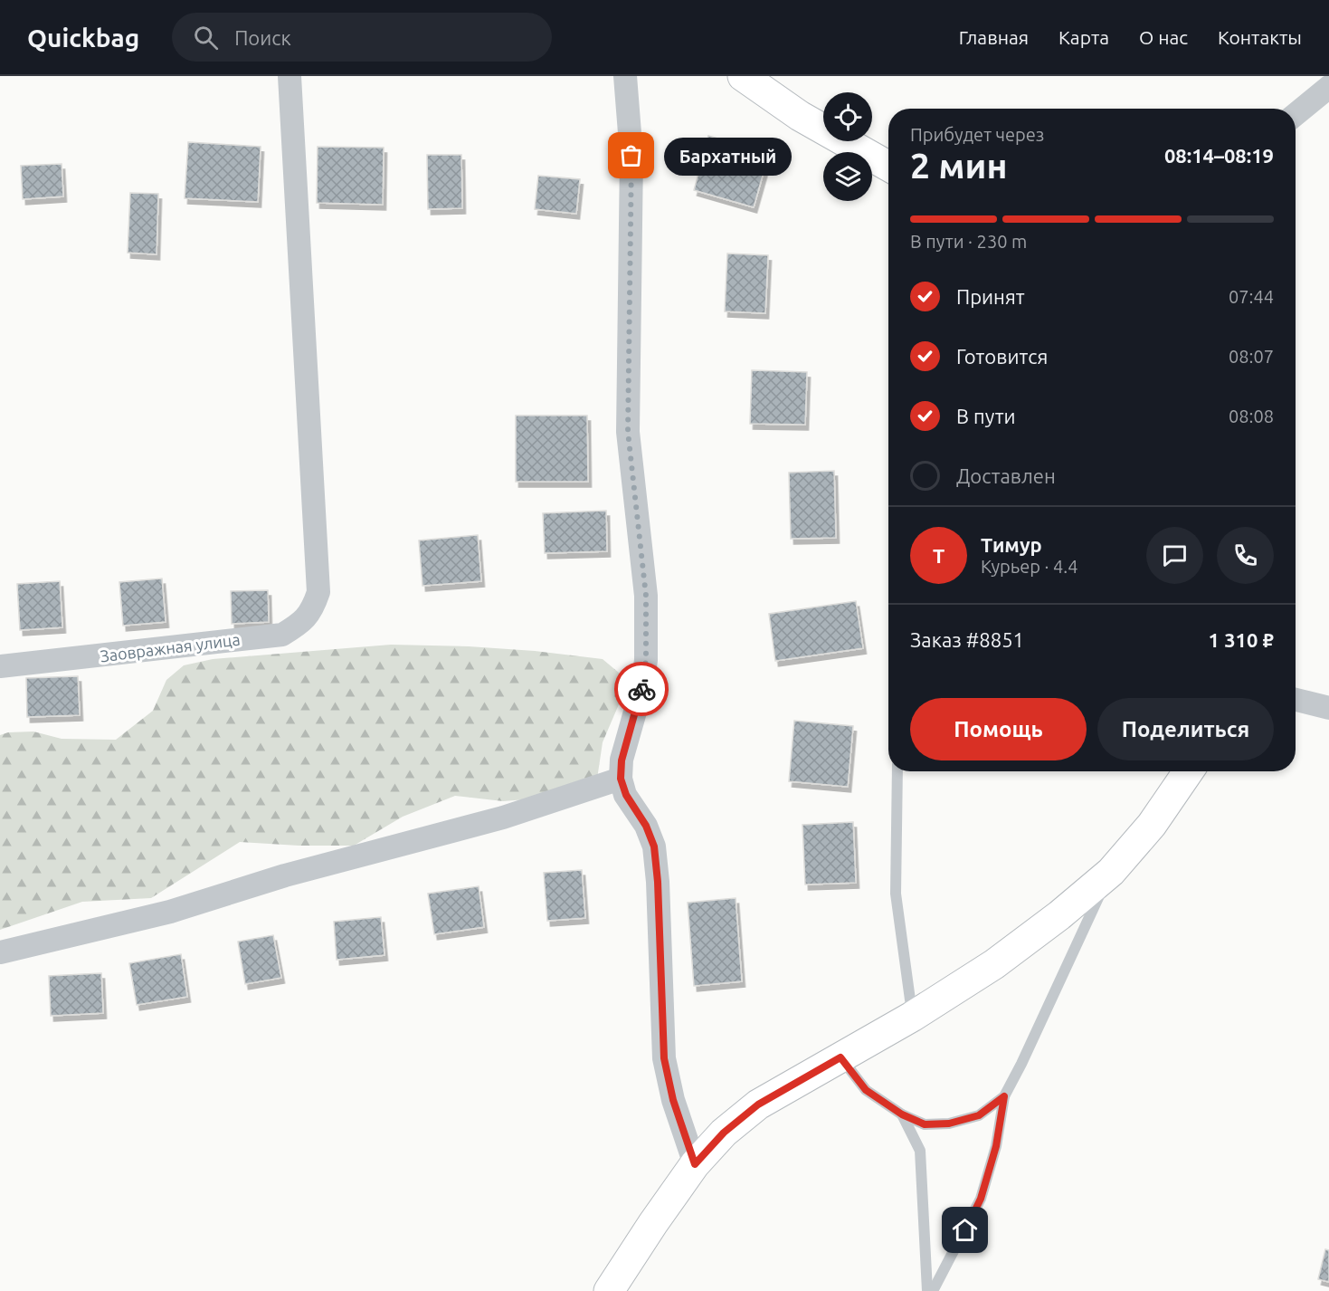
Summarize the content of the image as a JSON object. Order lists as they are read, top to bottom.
{
  "streets": {
    "street": ["Заовражная улица"]
  },
  "places": ["Бархатный"],
  "page": {
    "header": "Quickbag",
    "search": "Поиск",
    "nav": [
      "Главная",
      "Карта",
      "О нас",
      "Контакты"
    ],
    "heading": ["2 мин", "Прибудет через", "08:14–08:19"],
    "panel": [
      "Тимур",
      "Курьер · 4.4",
      "Заказ #8851",
      "1 310 ₽"
    ],
    "bubble": "Бархатный",
    "bar": "В пути · 230 m",
    "list": [
      ["Принят", "07:44"],
      ["Готовится", "08:07"],
      ["В пути", "08:08"],
      "Доставлен"
    ],
    "round": "Т",
    "buttons": ["Помощь", "Поделиться"]
  }
}
